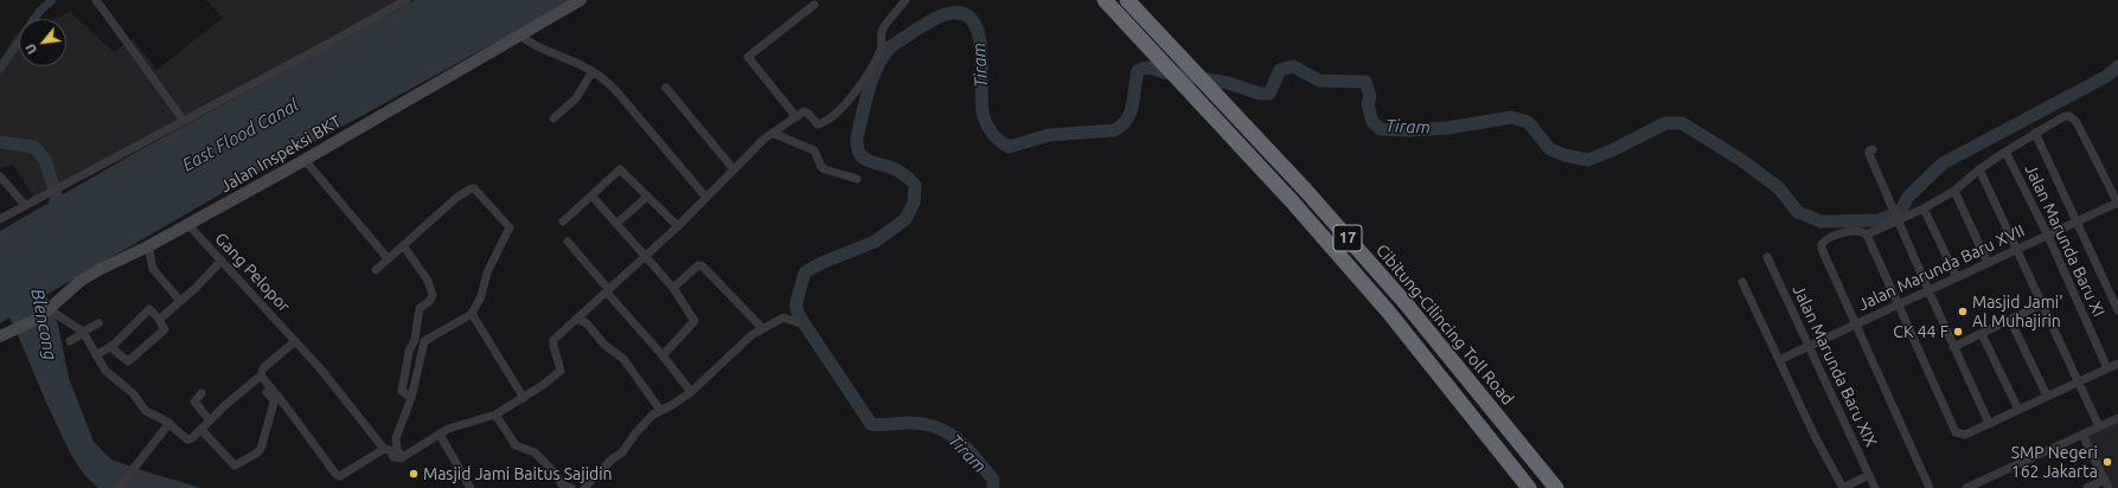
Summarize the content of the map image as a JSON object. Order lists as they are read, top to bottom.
{
  "streets": {
    "highway": ["17", "Cibitung-Cilincing Toll Road"],
    "street": [
      "Jalan Inspeksi BKT",
      "Jalan Marunda Baru XI",
      "Jalan Marunda Baru XVII",
      "Gang Pelopor",
      "Jalan Marunda Baru XIX"
    ]
  },
  "crossings": [
    ["Jalan Inspeksi BKT", "Gang Pelopor"],
    ["Jalan Marunda Baru XI", "Jalan Marunda Baru XVII"],
    ["Jalan Marunda Baru XVII", "Jalan Marunda Baru XIX"]
  ],
  "water": ["Tiram", "East Flood Canal", "Blencong"],
  "places": [
    "Masjid Jami' Al Muhajirin",
    "CK 44 F",
    "SMP Negeri 162 Jakarta",
    "Masjid Jami Baitus Sajidin"
  ],
  "north": "bottom left"
}
